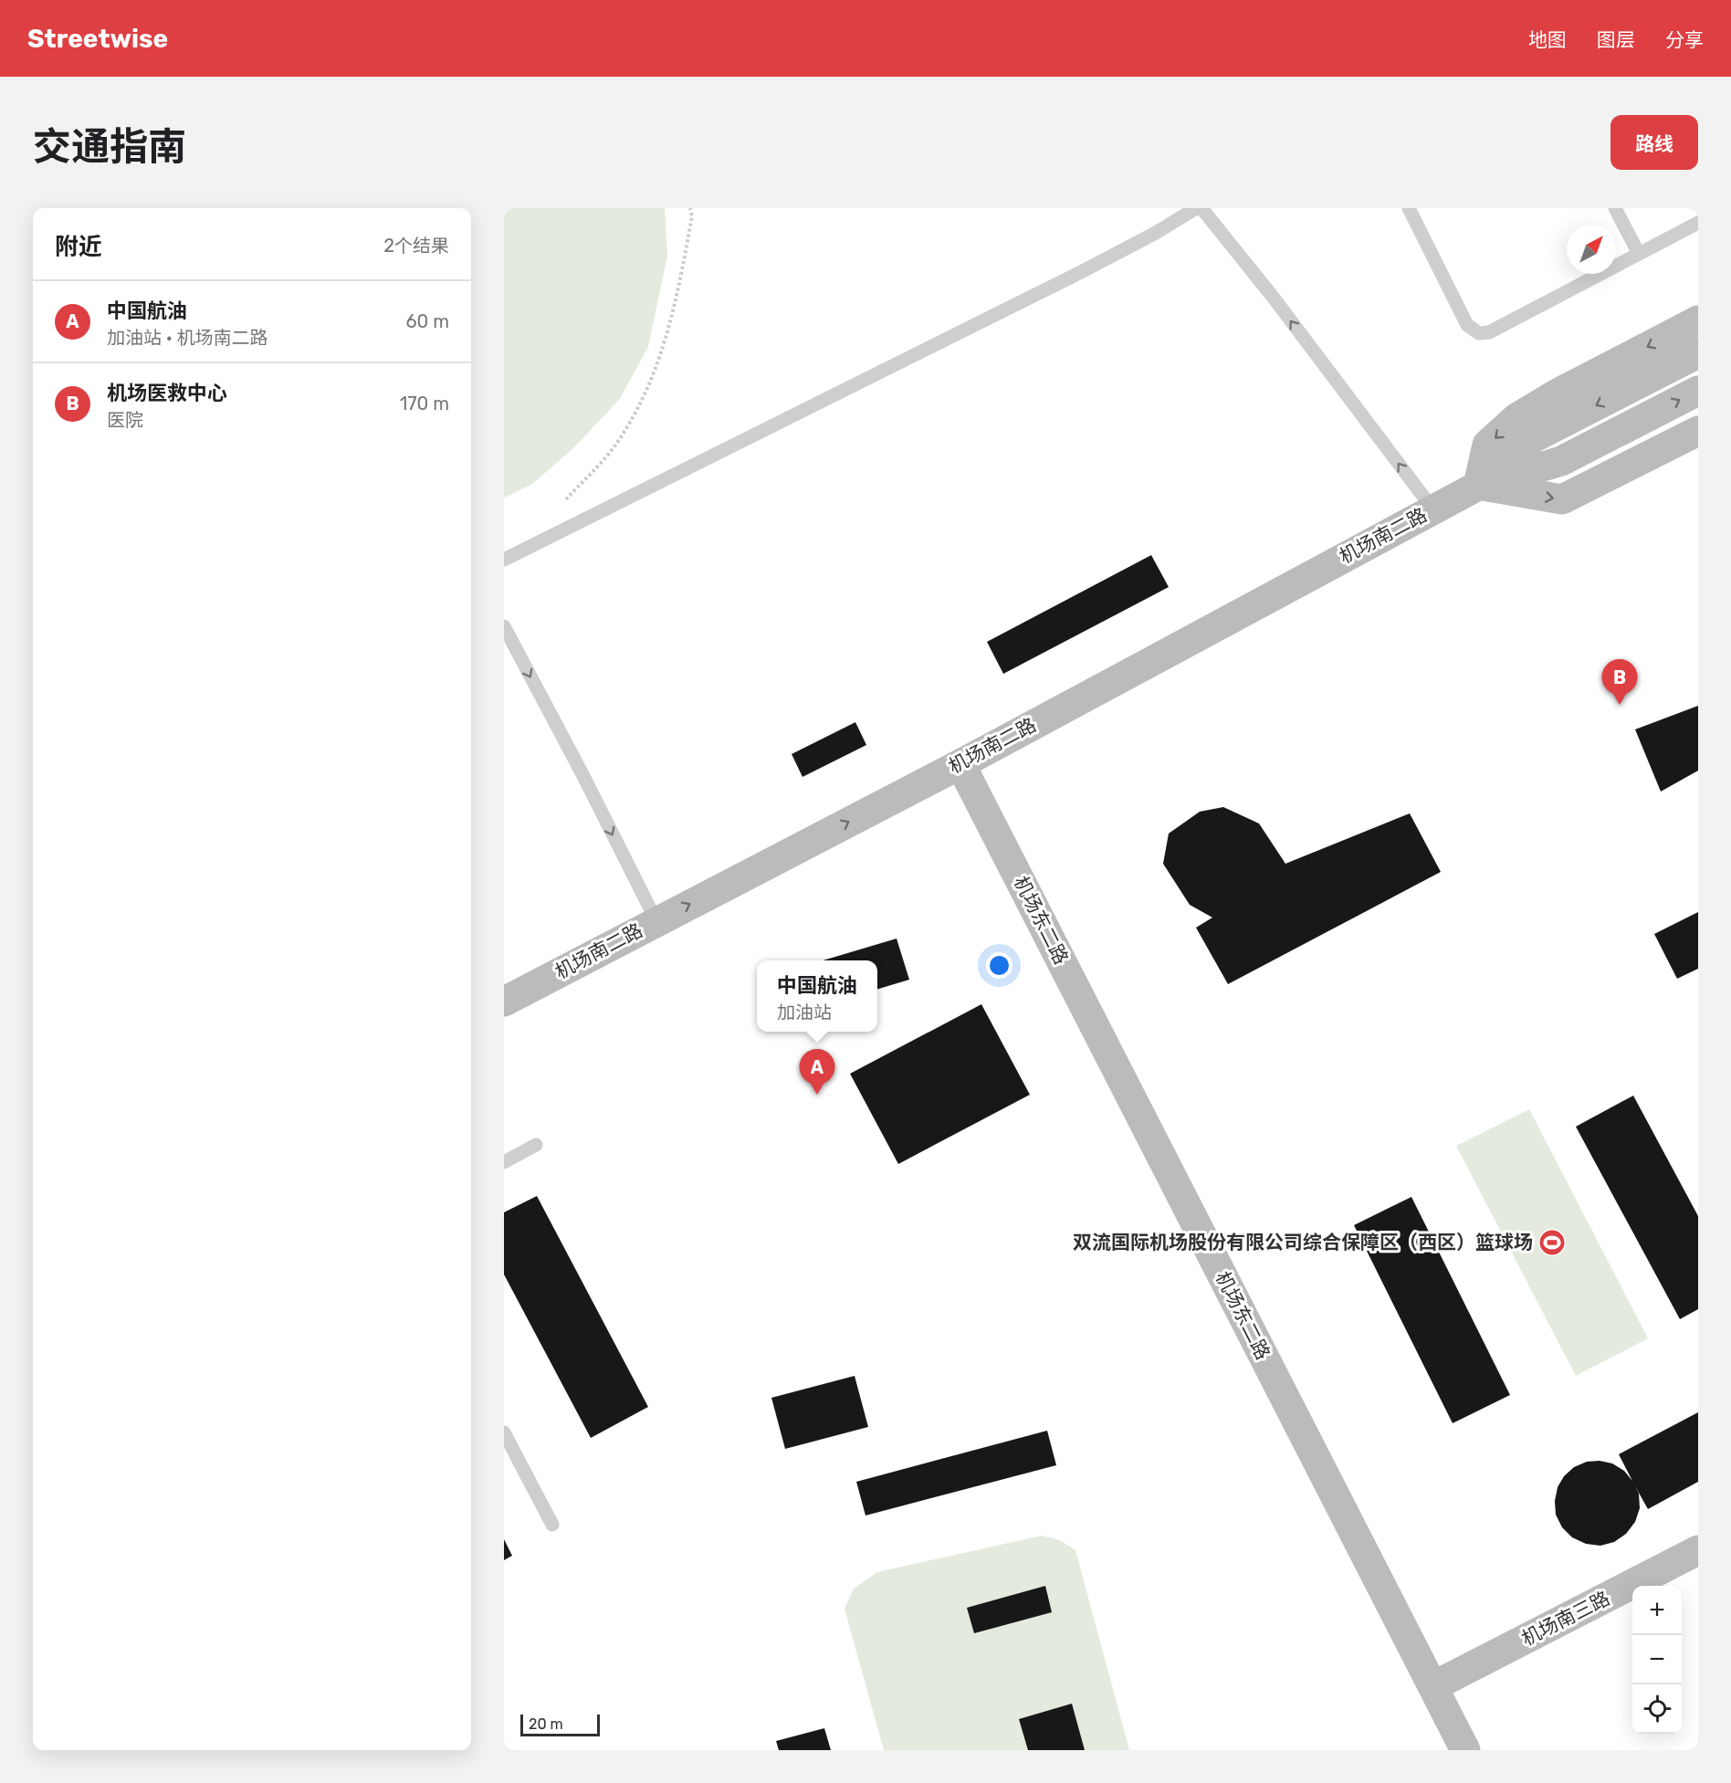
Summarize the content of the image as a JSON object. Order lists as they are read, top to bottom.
{
  "streets": {
    "street": ["机场南二路", "机场东二路", "机场南三路"]
  },
  "crossings": [
    ["机场南二路", "机场东二路"],
    ["机场东二路", "机场南三路"]
  ],
  "places": {
    "sports": ["双流国际机场股份有限公司综合保障区（西区）篮球场"]
  },
  "scale_bar": "20 m",
  "north": "top right",
  "page": {
    "header": "Streetwise",
    "nav": ["地图", "图层", "分享"],
    "title": "交通指南",
    "buttons": "路线",
    "heading": ["附近", "2个结果"],
    "list": [
      {
        "mark": "A",
        "name": "中国航油",
        "note": "加油站 · 机场南二路",
        "value": "60 m"
      },
      {
        "mark": "B",
        "name": "机场医救中心",
        "note": "医院",
        "value": "170 m"
      }
    ],
    "pins": ["B", "A"],
    "popup": ["中国航油", "加油站"],
    "map_buttons": ["+", "−"],
    "scale": "20 m"
  }
}
